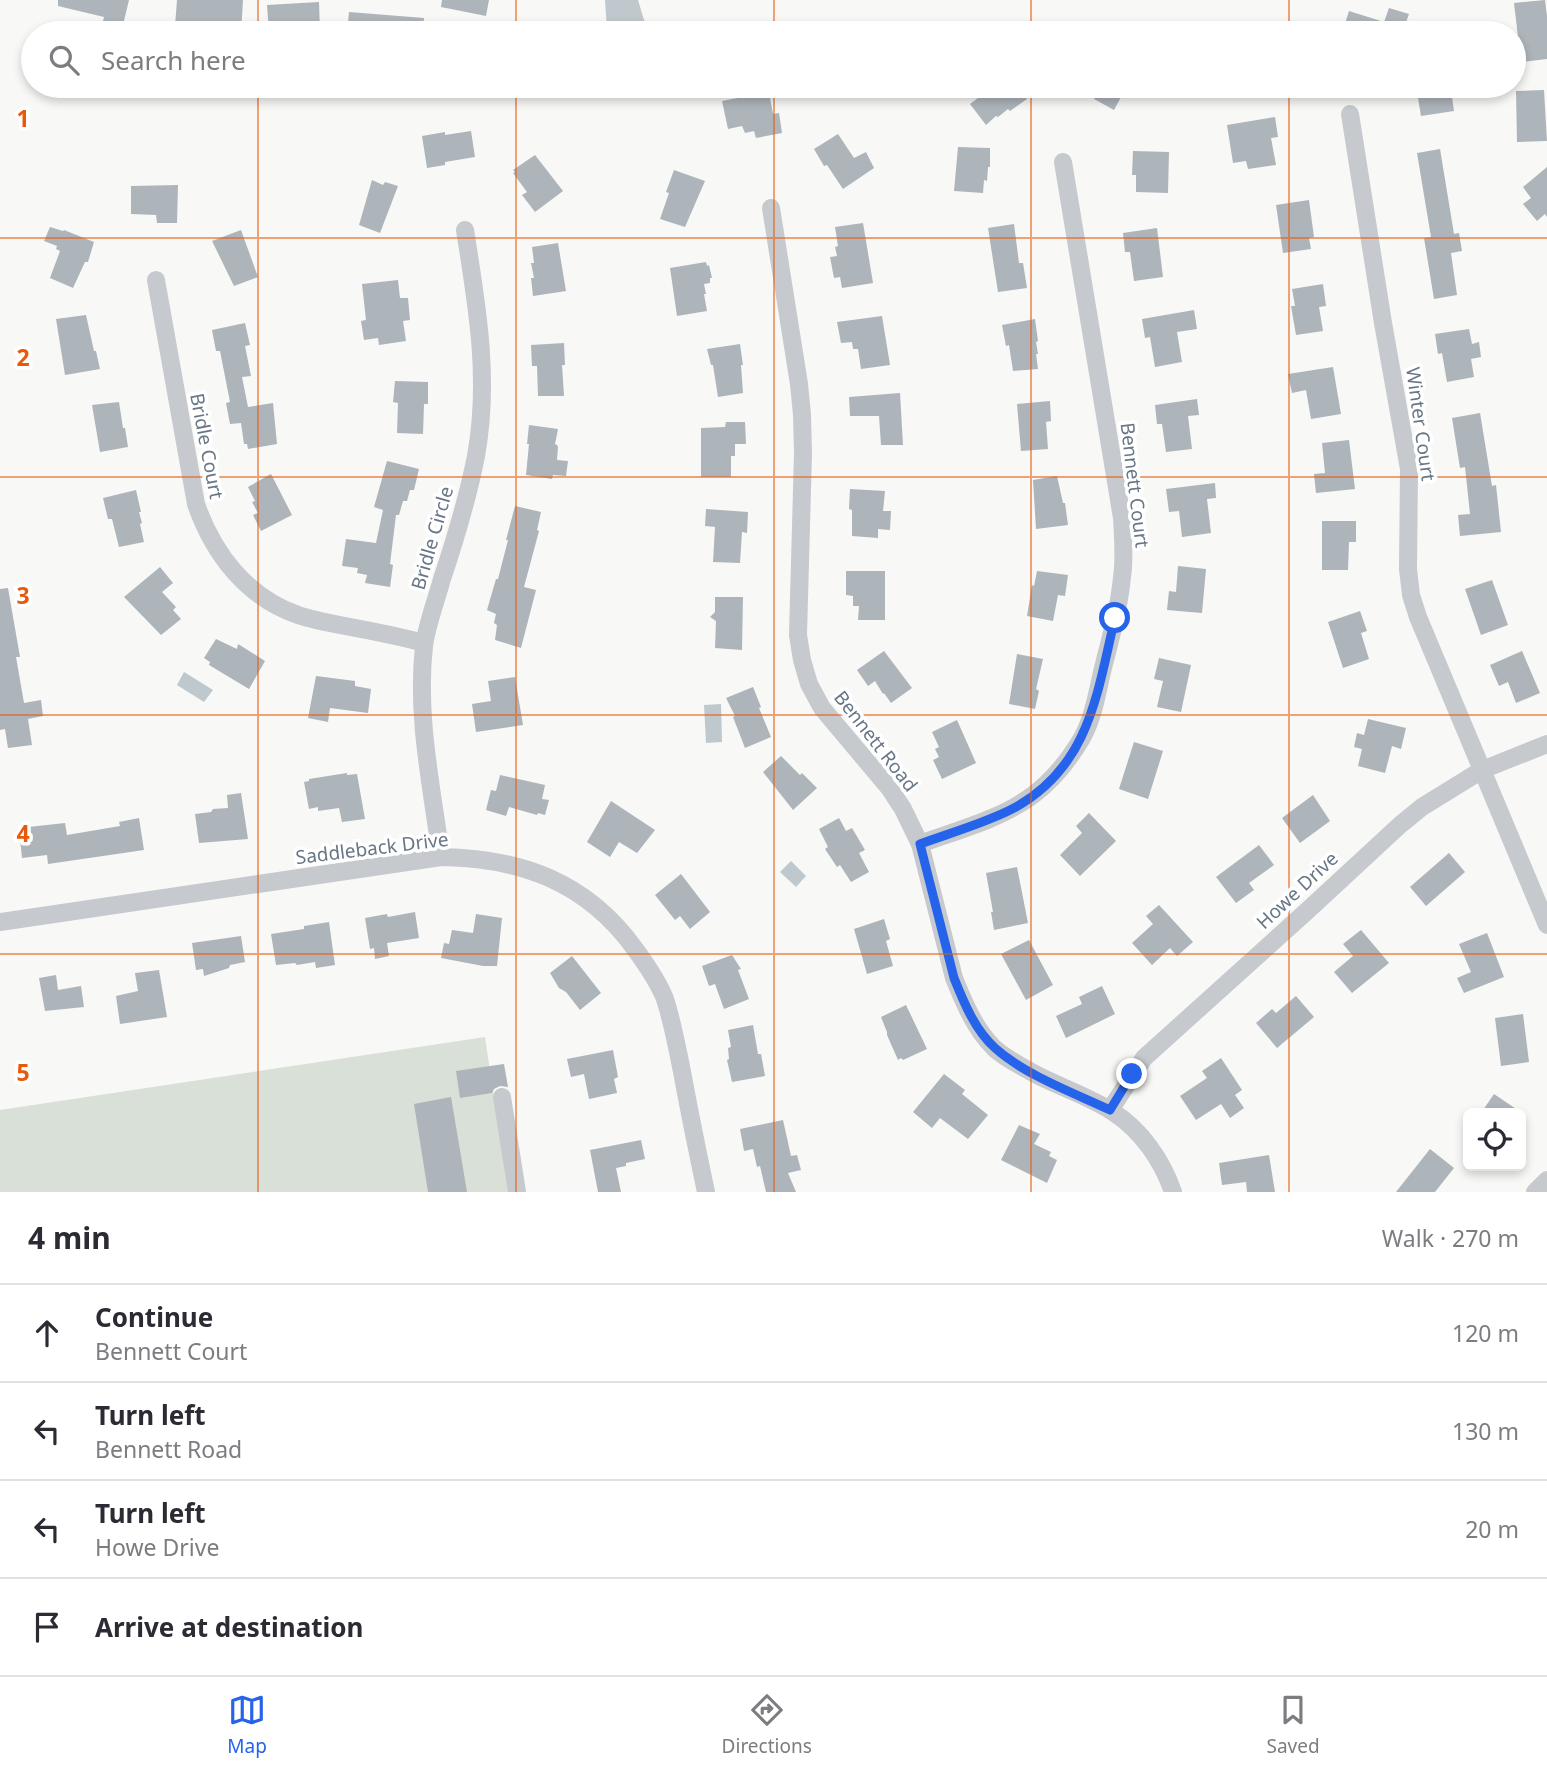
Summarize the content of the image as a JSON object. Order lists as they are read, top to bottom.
{
  "streets": {
    "street": [
      "Winter Court",
      "Bridle Court",
      "Bennett Court",
      "Bridle Circle",
      "Bennett Road",
      "Saddleback Drive",
      "Howe Drive"
    ]
  },
  "crossings": [
    ["Winter Court", "Howe Drive"],
    ["Bridle Court", "Bridle Circle"],
    ["Bennett Court", "Bennett Road"],
    ["Bridle Circle", "Saddleback Drive"],
    ["Bennett Road", "Howe Drive"]
  ],
  "page": {
    "search": "Search here",
    "heading": ["4 min", "Walk · 270 m"],
    "list": [
      ["Continue", "Bennett Court", "120 m"],
      ["Turn left", "Bennett Road", "130 m"],
      ["Turn left", "Howe Drive", "20 m"],
      "Arrive at destination"
    ],
    "nav": ["Map", "Directions", "Saved"]
  },
  "grid": {
    "rows": [
      "1",
      "2",
      "3",
      "4",
      "5"
    ]
  }
}
